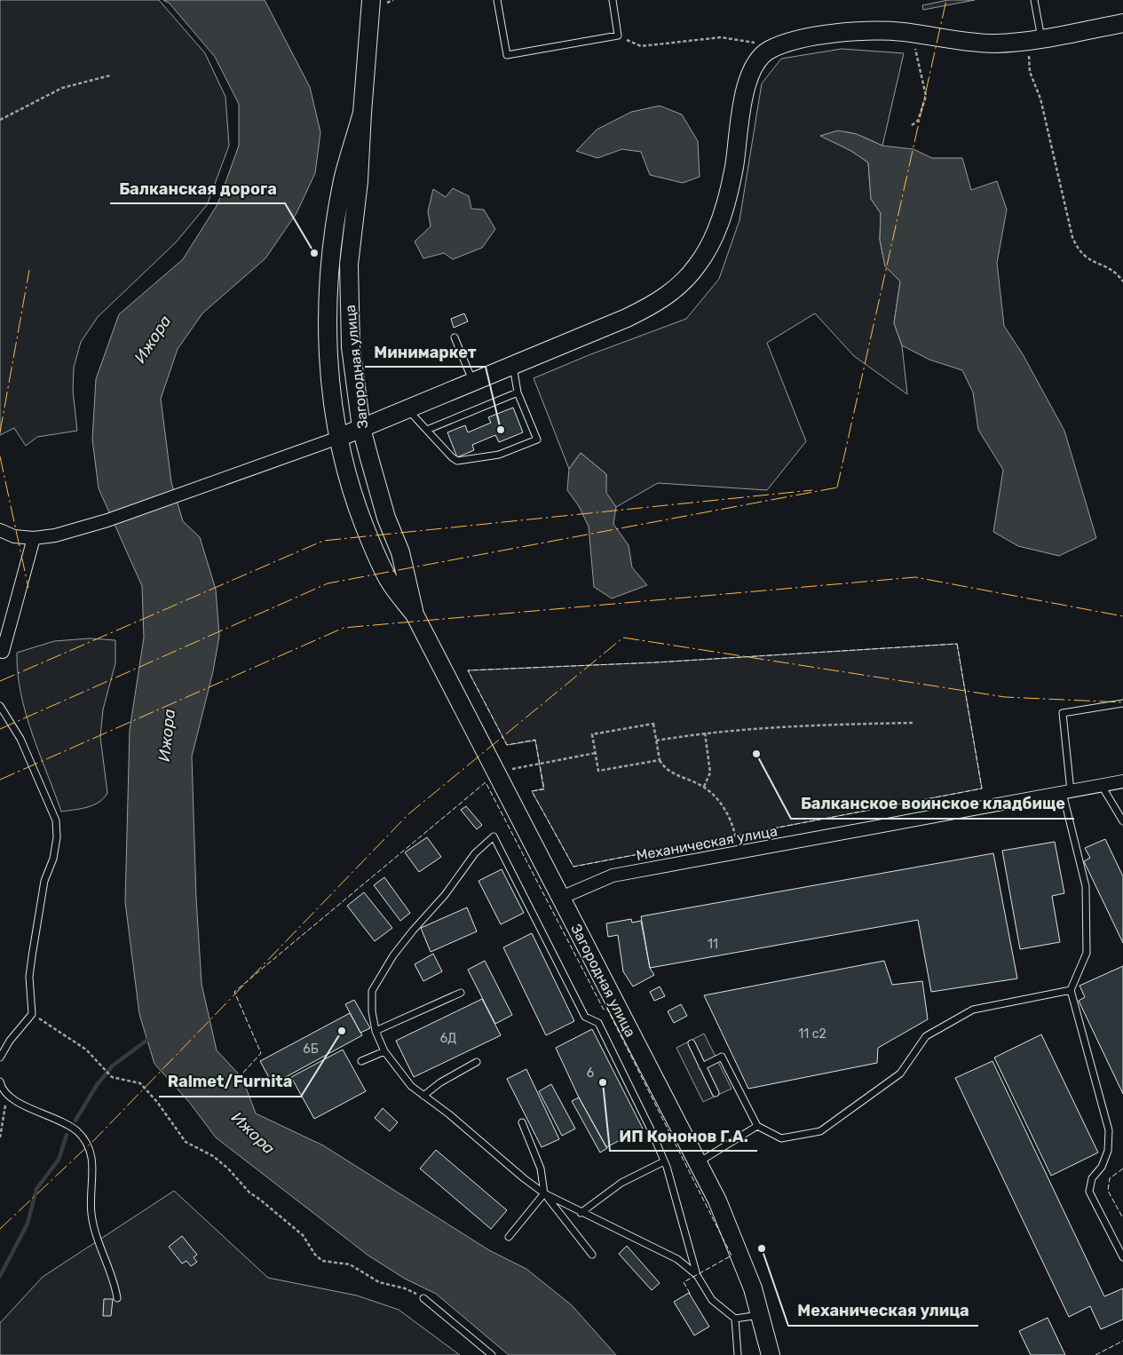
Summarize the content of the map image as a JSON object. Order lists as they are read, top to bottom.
{
  "streets": {
    "main road": ["Загородная улица"],
    "street": ["Механическая улица"]
  },
  "crossings": [
    ["Загородная улица", "Механическая улица"]
  ],
  "water": ["Ижора"],
  "places": [
    "Балканская дорога",
    "Минимаркет",
    "Балканское воинское кладбище",
    "Ralmet/Furnita",
    "ИП Кононов Г.А.",
    "Механическая улица"
  ],
  "house_numbers": [
    "11",
    "11 с2",
    "6Д",
    "6Б",
    "6"
  ]
}
